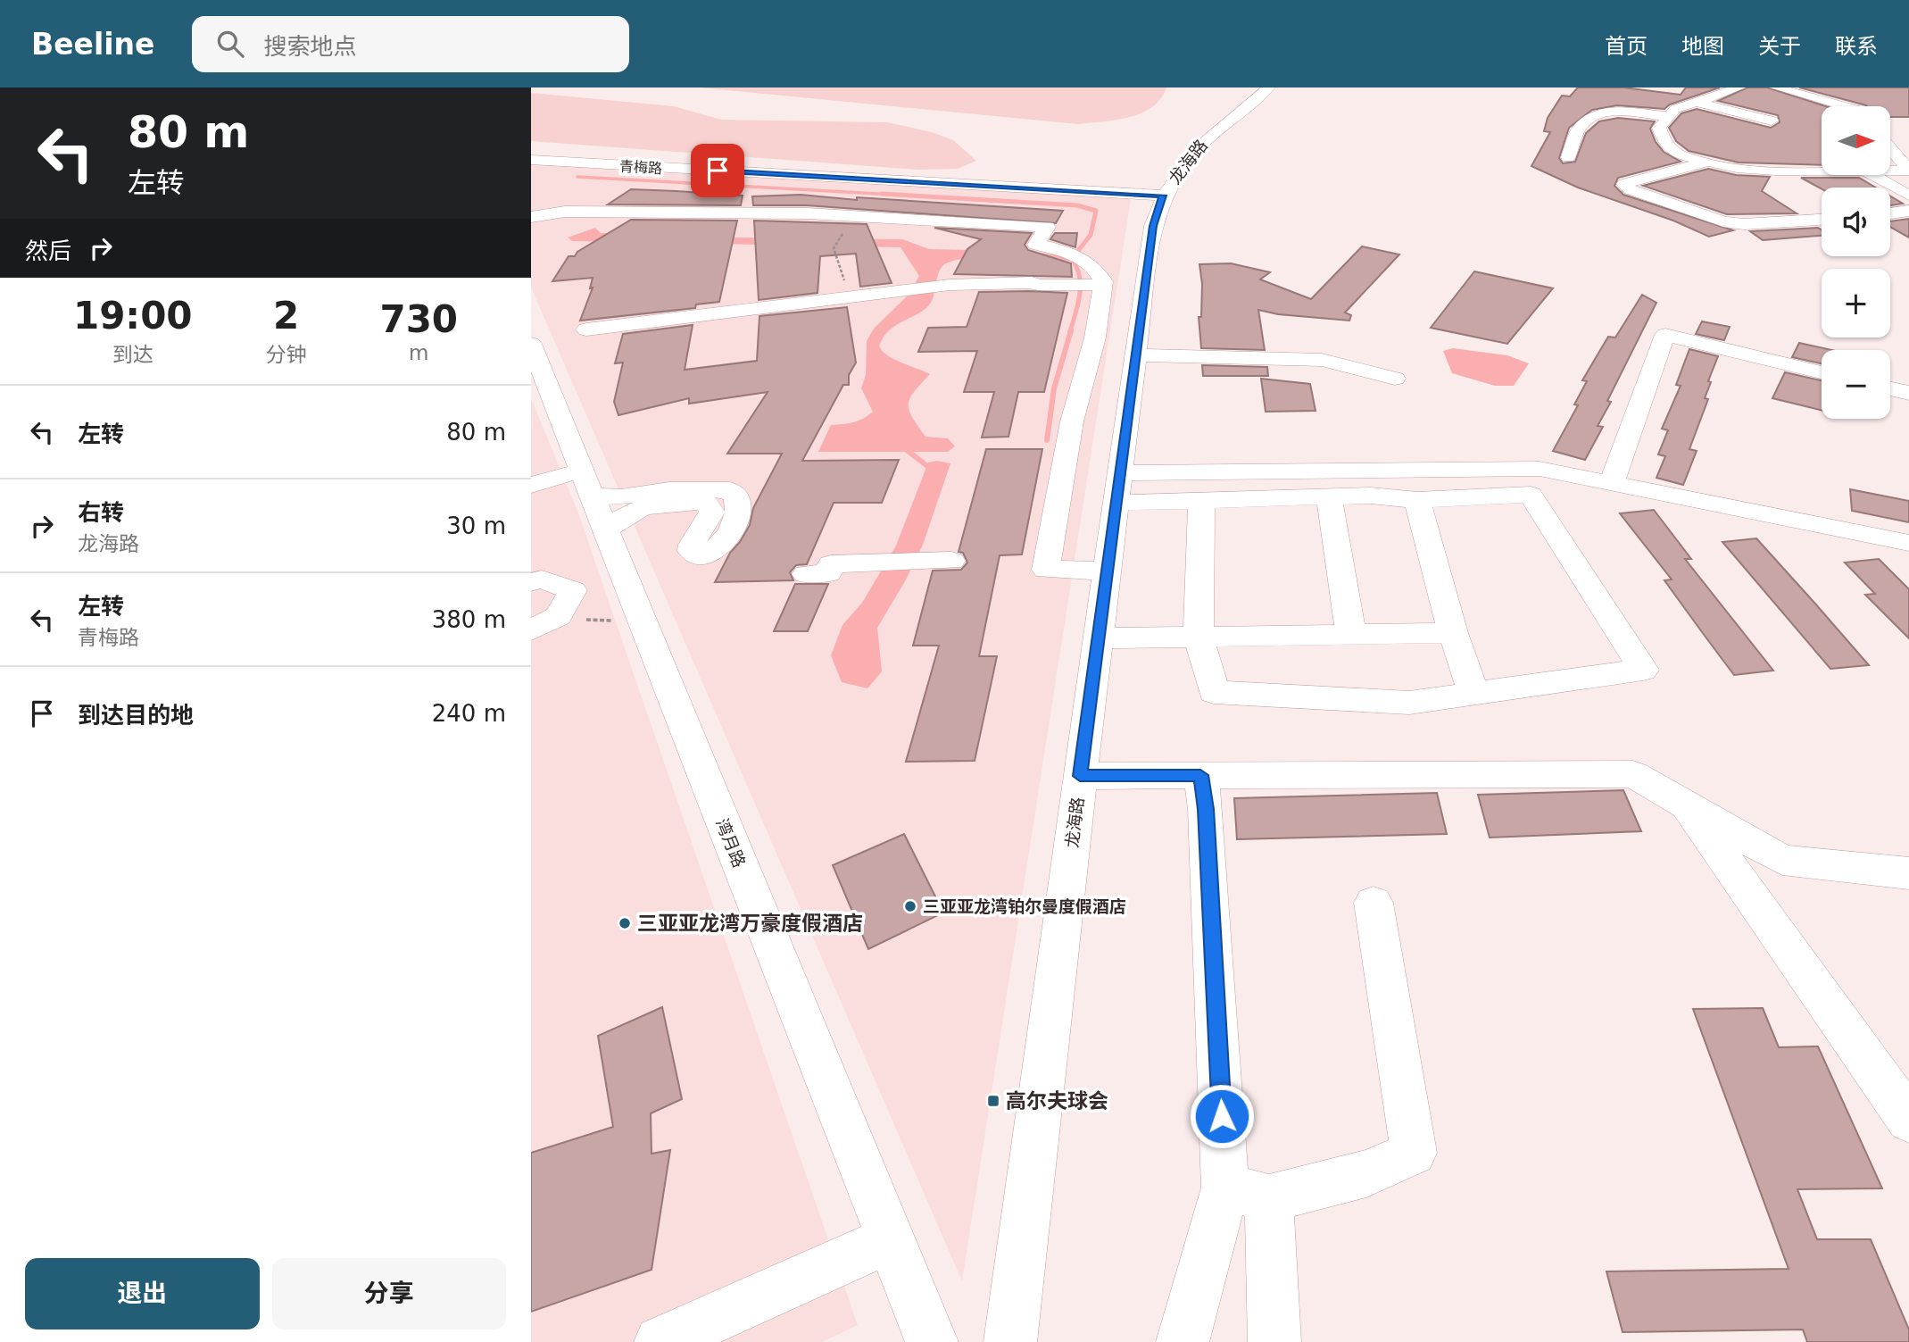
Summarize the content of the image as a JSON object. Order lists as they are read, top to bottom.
{
  "streets": {
    "street": ["龙海路", "青梅路", "湾月路"]
  },
  "crossings": [
    ["龙海路", "青梅路"]
  ],
  "places": {
    "other": ["三亚亚龙湾铂尔曼度假酒店", "三亚亚龙湾万豪度假酒店"],
    "transit": ["高尔夫球会"]
  },
  "north": "right",
  "page": {
    "header": "Beeline",
    "search": "搜索地点",
    "nav": [
      "首页",
      "地图",
      "关于",
      "联系"
    ],
    "turn": ["80 m", "左转"],
    "map_buttons": ["+", "−"],
    "then": "然后",
    "eta": [
      "19:00",
      "到达",
      "2",
      "分钟",
      "730",
      "m"
    ],
    "list": [
      {
        "name": "左转",
        "value": "80 m"
      },
      {
        "name": "右转",
        "note": "龙海路",
        "value": "30 m"
      },
      {
        "name": "左转",
        "note": "青梅路",
        "value": "380 m"
      },
      {
        "name": "到达目的地",
        "value": "240 m"
      }
    ],
    "buttons": ["退出", "分享"]
  }
}
